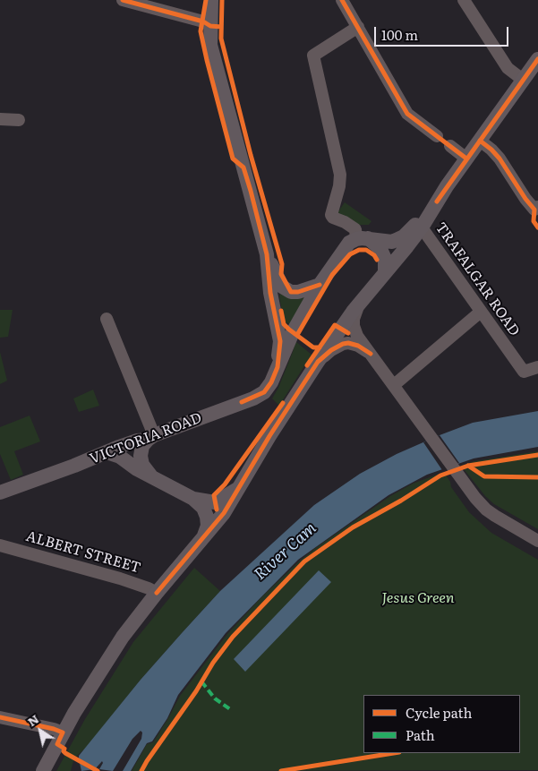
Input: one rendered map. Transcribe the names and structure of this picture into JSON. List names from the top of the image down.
{
  "streets": {
    "main road": ["VICTORIA ROAD"],
    "street": ["TRAFALGAR ROAD", "ALBERT STREET"]
  },
  "water": ["River Cam"],
  "parks": ["Jesus Green"],
  "legend": ["Cycle path", "Path"],
  "scale_bar": "100 m",
  "north": "top left"
}
